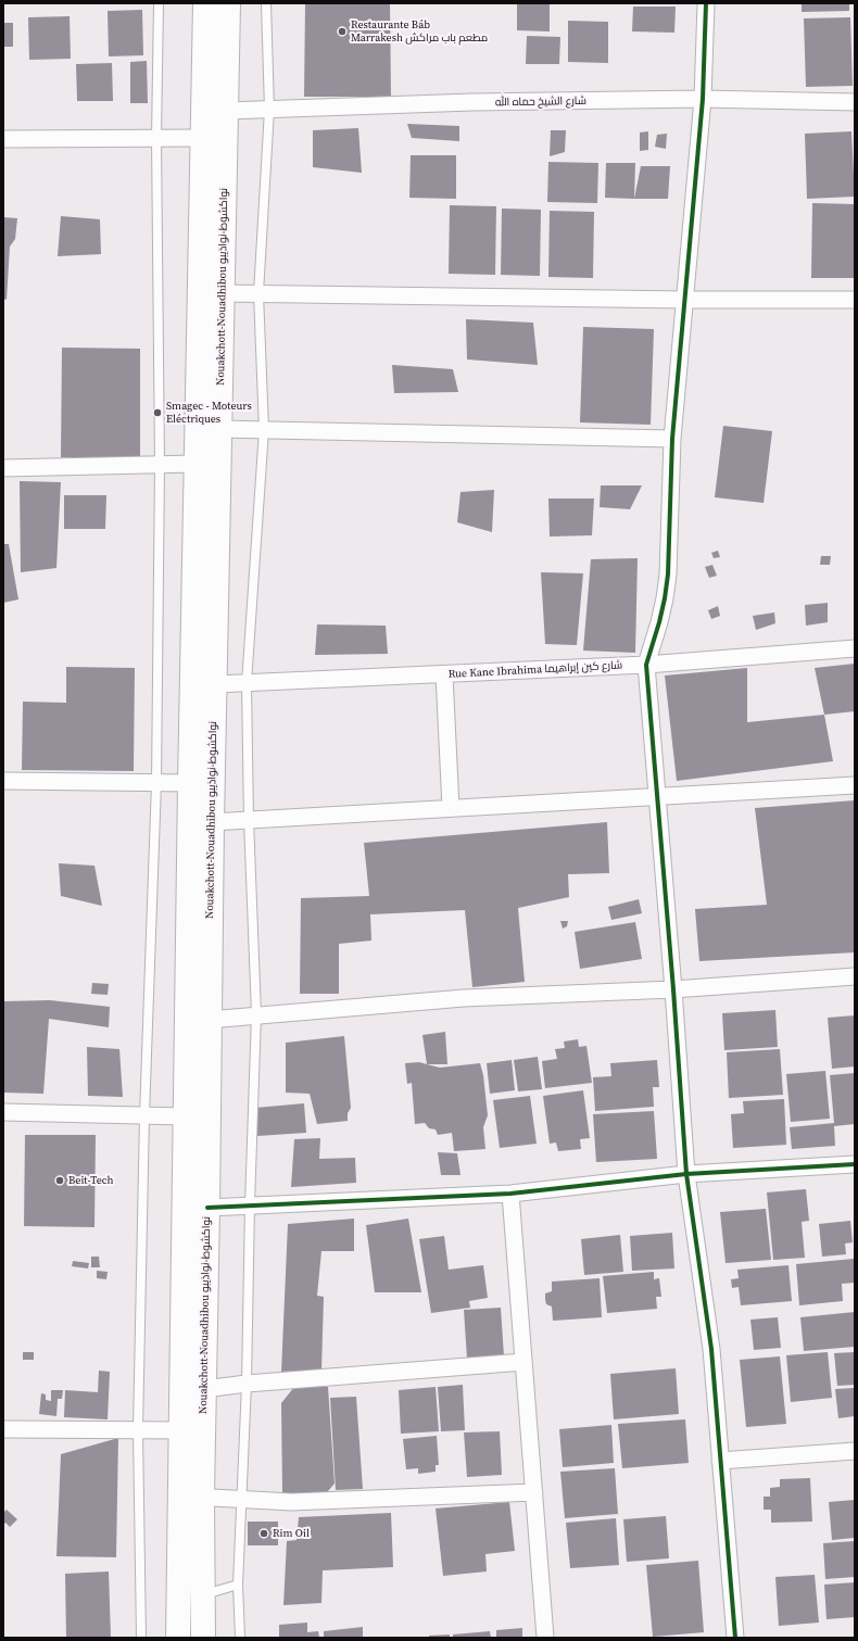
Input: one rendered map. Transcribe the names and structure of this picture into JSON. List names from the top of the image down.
{
  "streets": {
    "highway": ["Nouakchott-Nouadhibou نواكشوط-نواذيبو"],
    "street": ["شارع الشيخ حماه الله", "Rue Kane Ibrahima شارع كين إبراهيما"]
  },
  "crossings": [
    ["شارع الشيخ حماه الله", "Nouakchott-Nouadhibou نواكشوط-نواذيبو"],
    ["Nouakchott-Nouadhibou نواكشوط-نواذيبو", "Rue Kane Ibrahima شارع كين إبراهيما"]
  ],
  "places": [
    "Restaurante Báb Marrakesh مطعم باب مراكش",
    "Smagec - Moteurs Eléctriques",
    "Beit-Tech",
    "Rim Oil"
  ]
}
